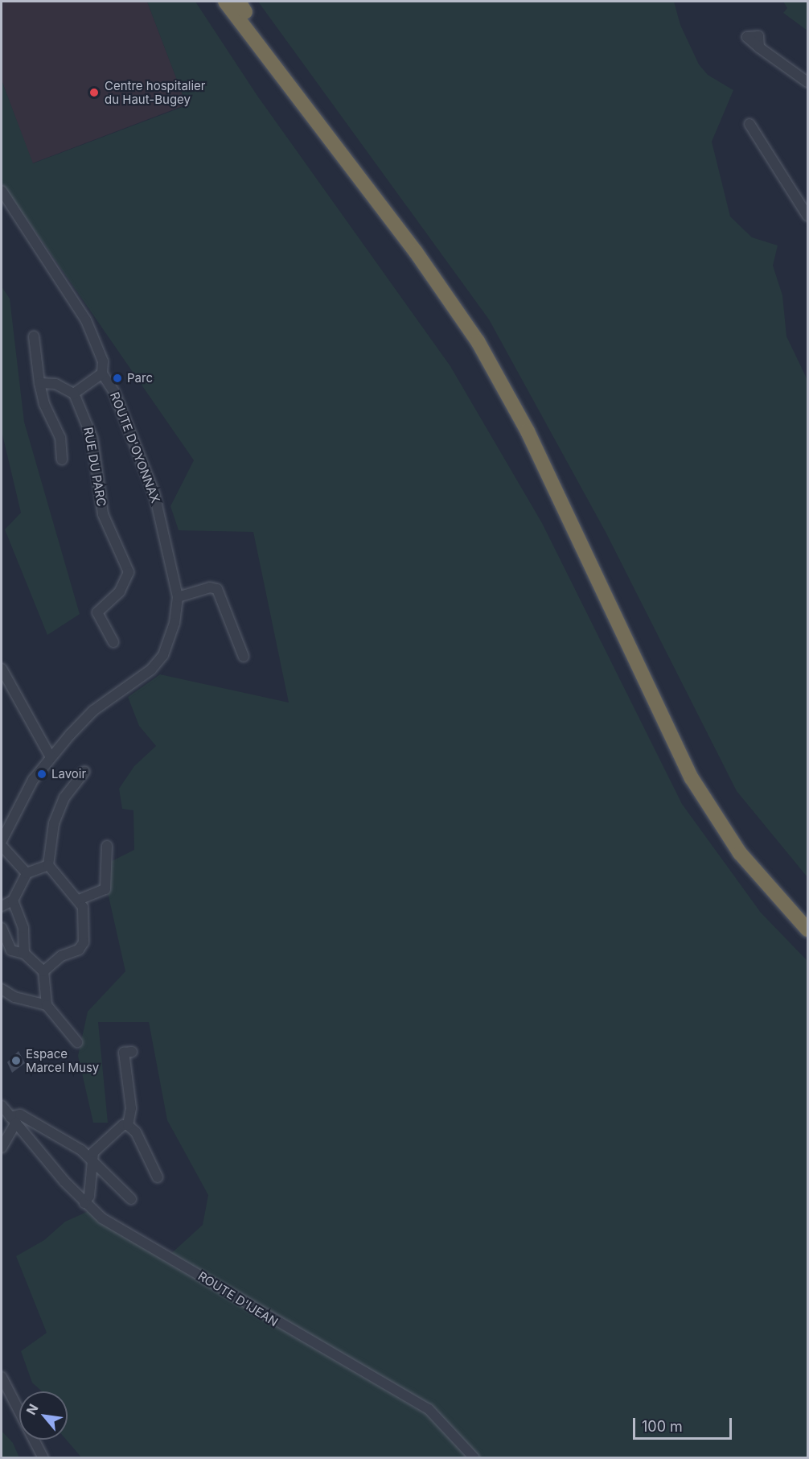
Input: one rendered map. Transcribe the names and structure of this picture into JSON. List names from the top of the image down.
{
  "streets": {
    "street": ["ROUTE D'OYONNAX", "RUE DU PARC", "ROUTE D'IJEAN"]
  },
  "places": [
    "Centre hospitalier du Haut-Bugey",
    "Parc",
    "Lavoir",
    "Espace Marcel Musy"
  ],
  "scale_bar": "100 m",
  "north": "top left"
}
